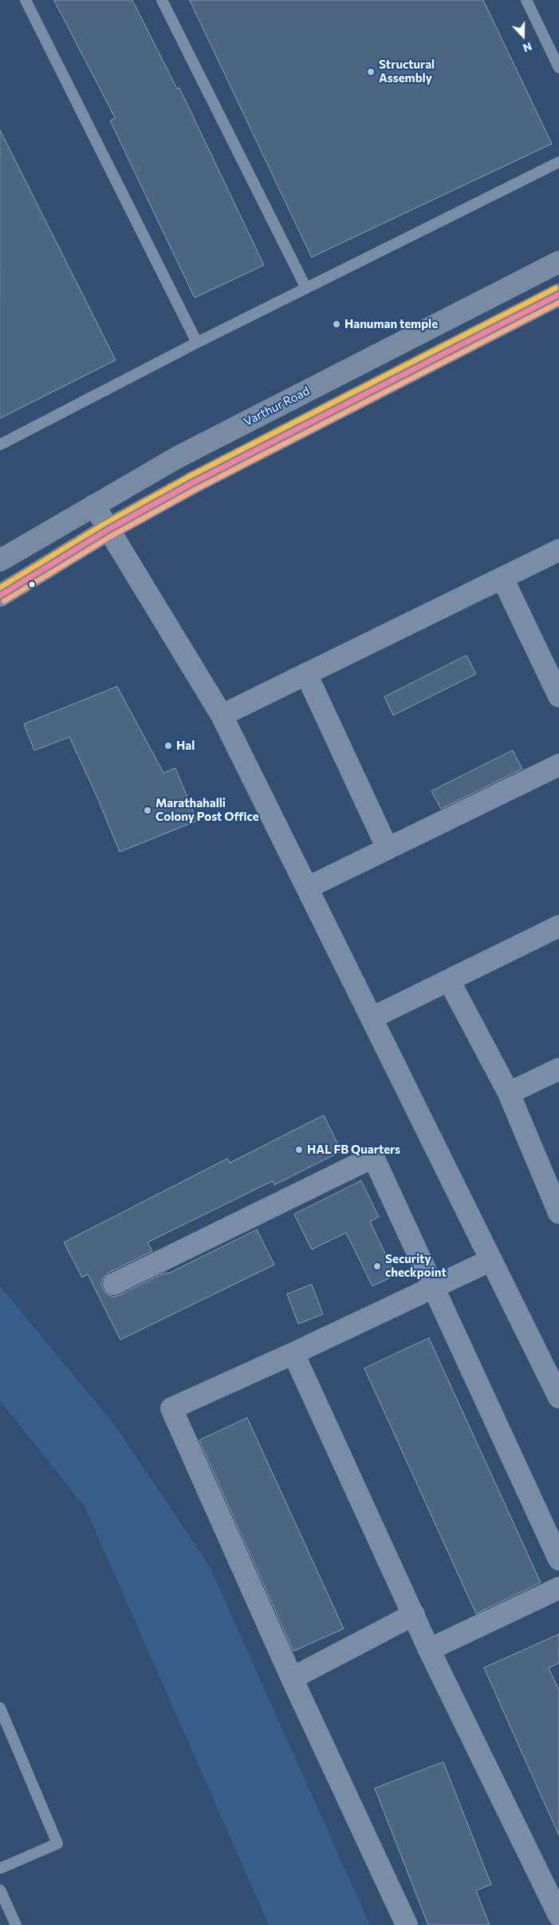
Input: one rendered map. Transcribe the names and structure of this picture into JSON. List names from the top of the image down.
{
  "streets": {
    "main road": ["Varthur Road"]
  },
  "places": [
    "Structural Assembly",
    "Hanuman temple",
    "Hal",
    "Marathahalli Colony Post Office",
    "HAL FB Quarters",
    "Security checkpoint"
  ],
  "north": "bottom"
}
